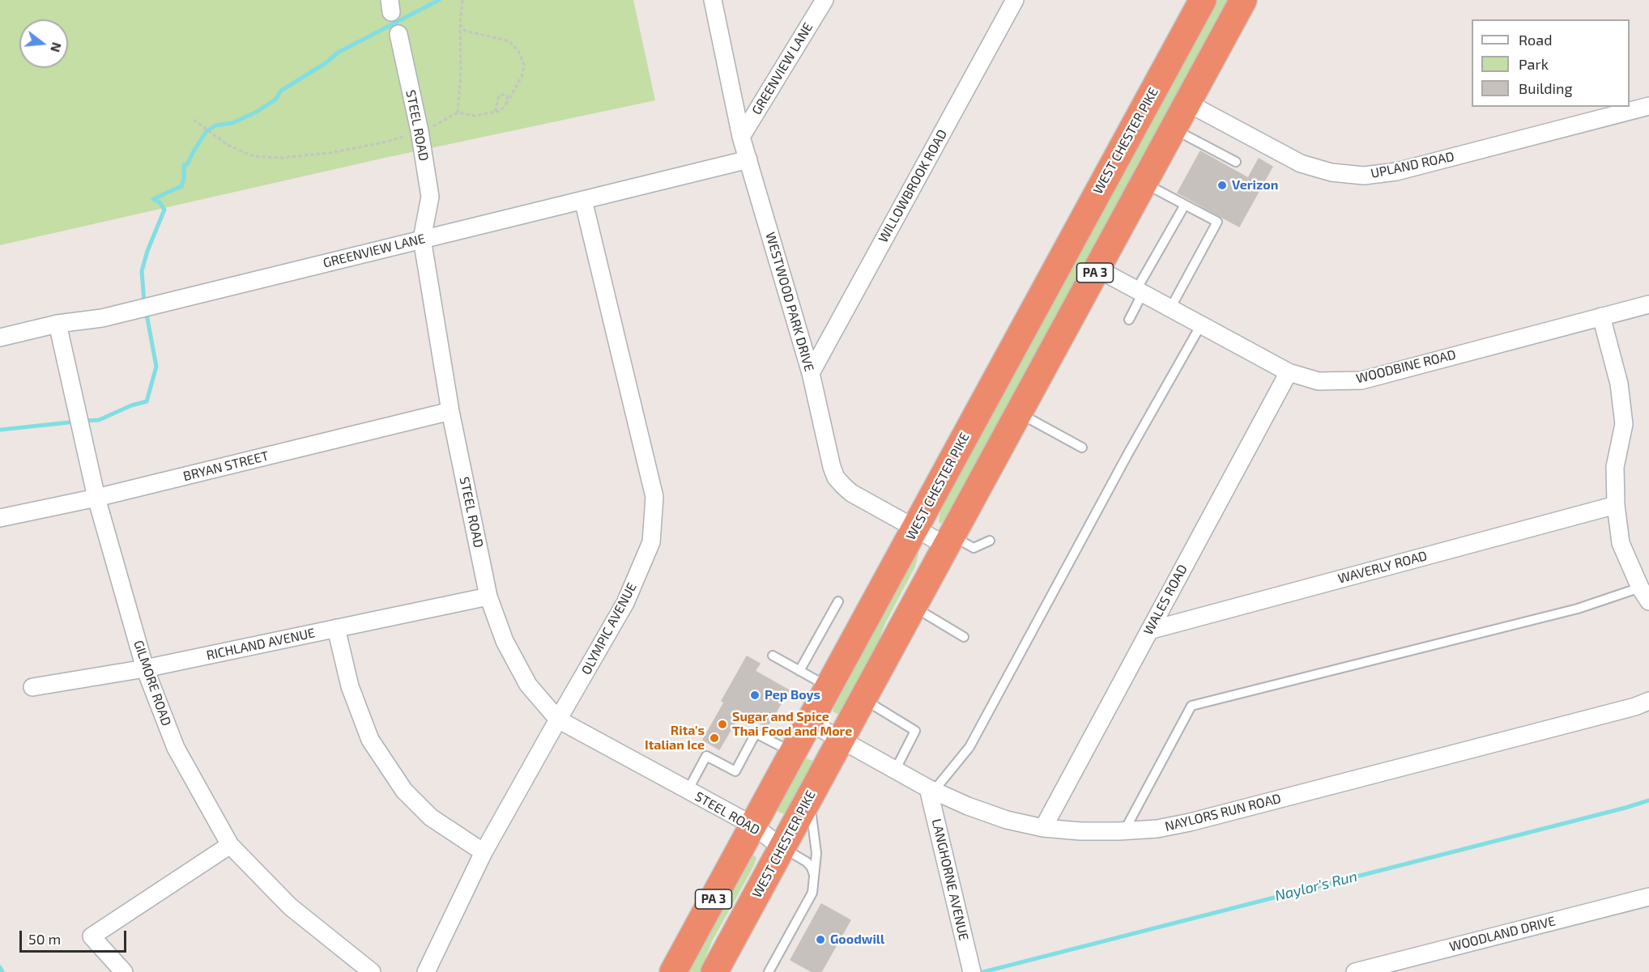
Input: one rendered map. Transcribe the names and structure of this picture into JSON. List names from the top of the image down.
{
  "streets": {
    "highway": ["WEST CHESTER PIKE", "PA 3"],
    "street": [
      "GREENVIEW LANE",
      "STEEL ROAD",
      "UPLAND ROAD",
      "WILLOWBROOK ROAD",
      "WESTWOOD PARK DRIVE",
      "WOODBINE ROAD",
      "BRYAN STREET",
      "WAVERLY ROAD",
      "WALES ROAD",
      "OLYMPIC AVENUE",
      "RICHLAND AVENUE",
      "GILMORE ROAD",
      "NAYLORS RUN ROAD",
      "LANGHORNE AVENUE",
      "WOODLAND DRIVE"
    ]
  },
  "crossings": [
    ["GREENVIEW LANE", "STEEL ROAD"],
    ["GREENVIEW LANE", "WESTWOOD PARK DRIVE"],
    ["GREENVIEW LANE", "OLYMPIC AVENUE"],
    ["GREENVIEW LANE", "GILMORE ROAD"],
    ["STEEL ROAD", "WEST CHESTER PIKE"],
    ["STEEL ROAD", "BRYAN STREET"],
    ["STEEL ROAD", "OLYMPIC AVENUE"],
    ["STEEL ROAD", "RICHLAND AVENUE"],
    ["WEST CHESTER PIKE", "UPLAND ROAD"],
    ["WEST CHESTER PIKE", "WESTWOOD PARK DRIVE"],
    ["WEST CHESTER PIKE", "WOODBINE ROAD"],
    ["WEST CHESTER PIKE", "NAYLORS RUN ROAD"],
    ["WILLOWBROOK ROAD", "WESTWOOD PARK DRIVE"],
    ["WOODBINE ROAD", "WALES ROAD"],
    ["BRYAN STREET", "GILMORE ROAD"],
    ["WAVERLY ROAD", "WALES ROAD"],
    ["WALES ROAD", "NAYLORS RUN ROAD"],
    ["RICHLAND AVENUE", "GILMORE ROAD"],
    ["NAYLORS RUN ROAD", "LANGHORNE AVENUE"]
  ],
  "water": ["Naylor's Run"],
  "places": [
    "Verizon",
    "Pep Boys",
    "Sugar and Spice Thai Food and More",
    "Rita's Italian Ice",
    "Goodwill"
  ],
  "legend": ["Road", "Park", "Building"],
  "scale_bar": "50 m",
  "north": "right"
}
